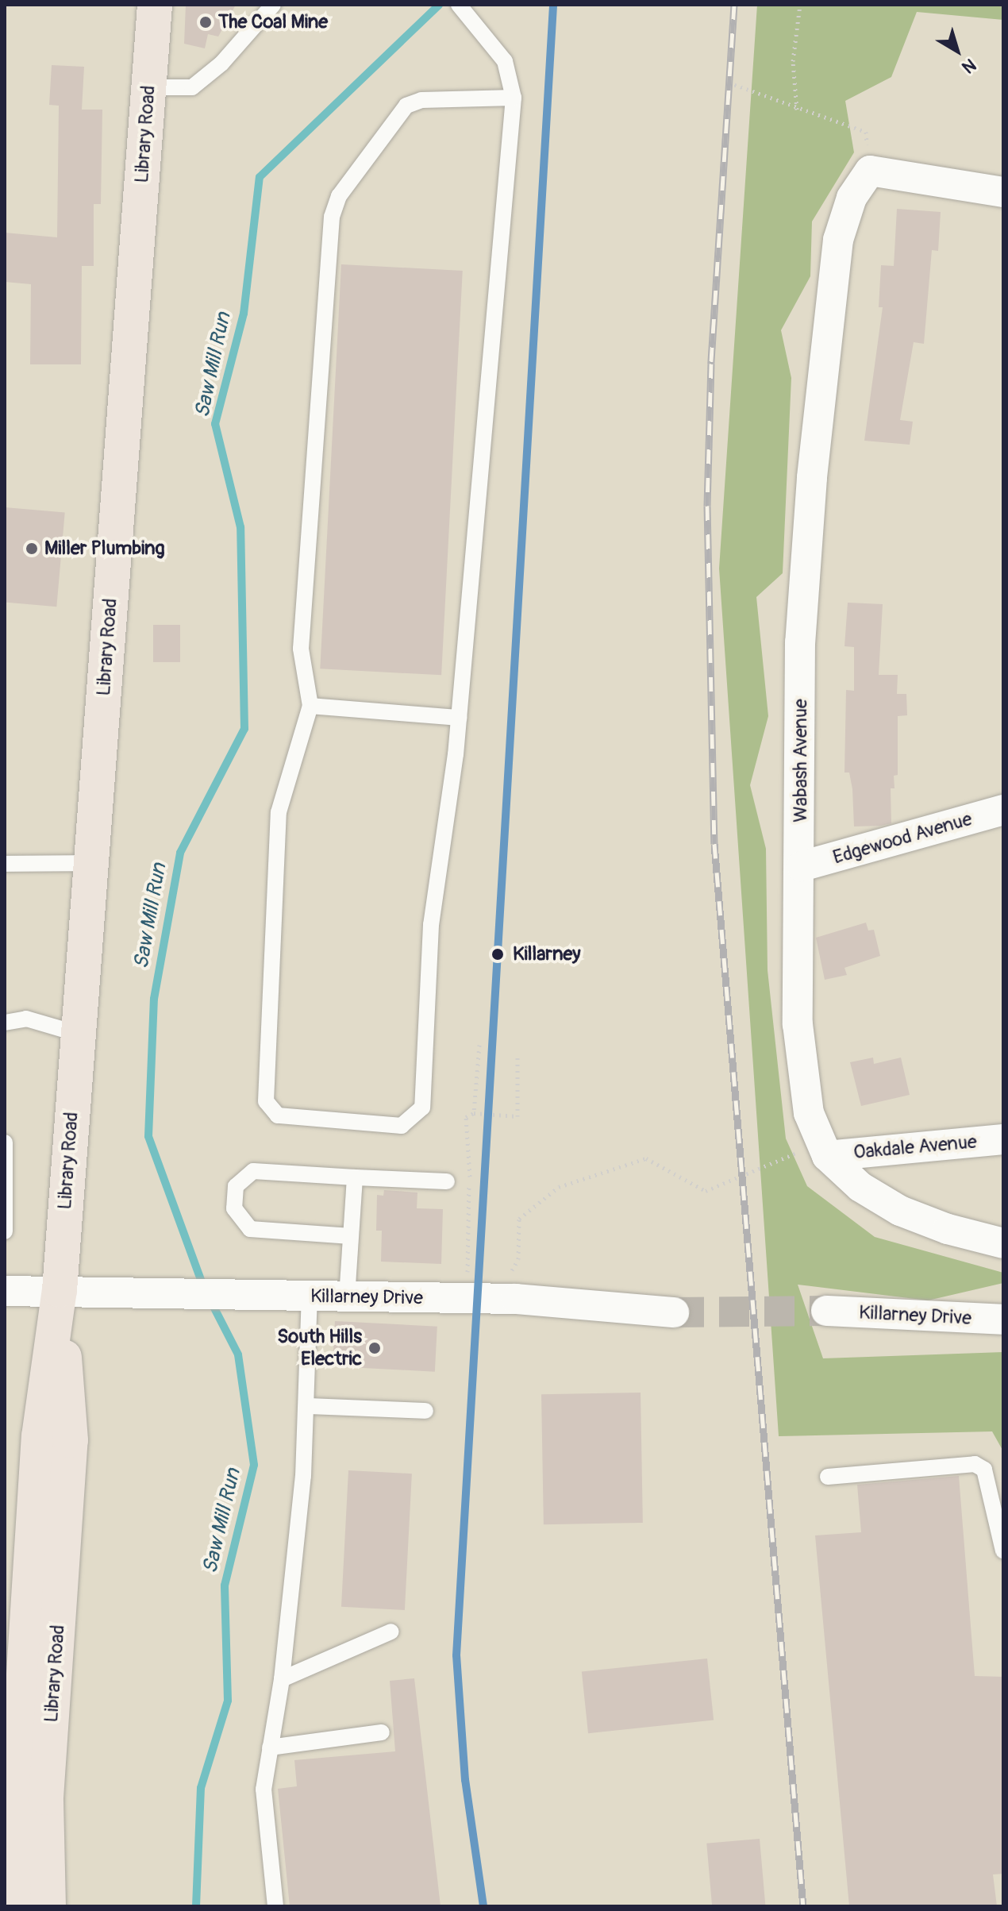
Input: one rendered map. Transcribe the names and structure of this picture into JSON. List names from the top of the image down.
{
  "streets": {
    "main road": ["Library Road"],
    "street": [
      "Wabash Avenue",
      "Edgewood Avenue",
      "Oakdale Avenue",
      "Killarney Drive"
    ]
  },
  "crossings": [
    ["Library Road", "Killarney Drive"],
    ["Wabash Avenue", "Edgewood Avenue"],
    ["Wabash Avenue", "Oakdale Avenue"]
  ],
  "water": ["Saw Mill Run"],
  "places": [
    "The Coal Mine",
    "Miller Plumbing",
    "Killarney",
    "South Hills Electric"
  ],
  "north": "bottom right"
}
